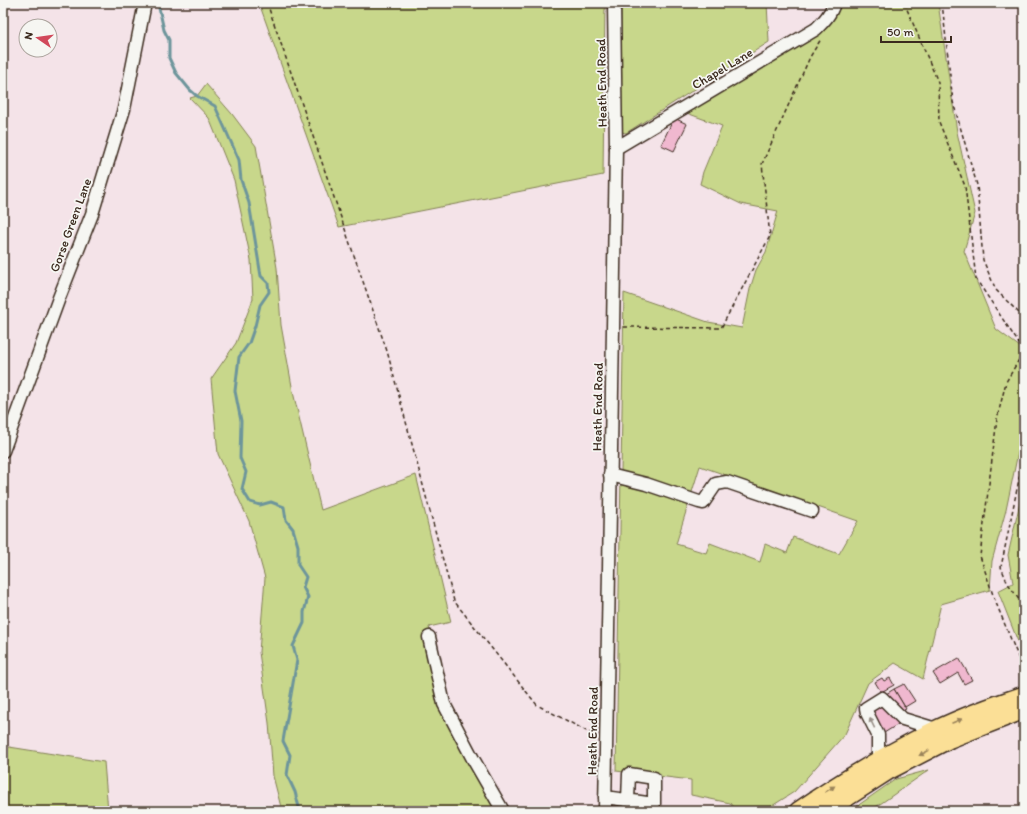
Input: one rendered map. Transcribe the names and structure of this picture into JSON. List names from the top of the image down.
{
  "streets": {
    "street": ["Chapel Lane", "Heath End Road", "Gorse Green Lane"]
  },
  "crossings": [
    ["Chapel Lane", "Heath End Road"]
  ],
  "scale_bar": "50 m",
  "north": "left"
}
